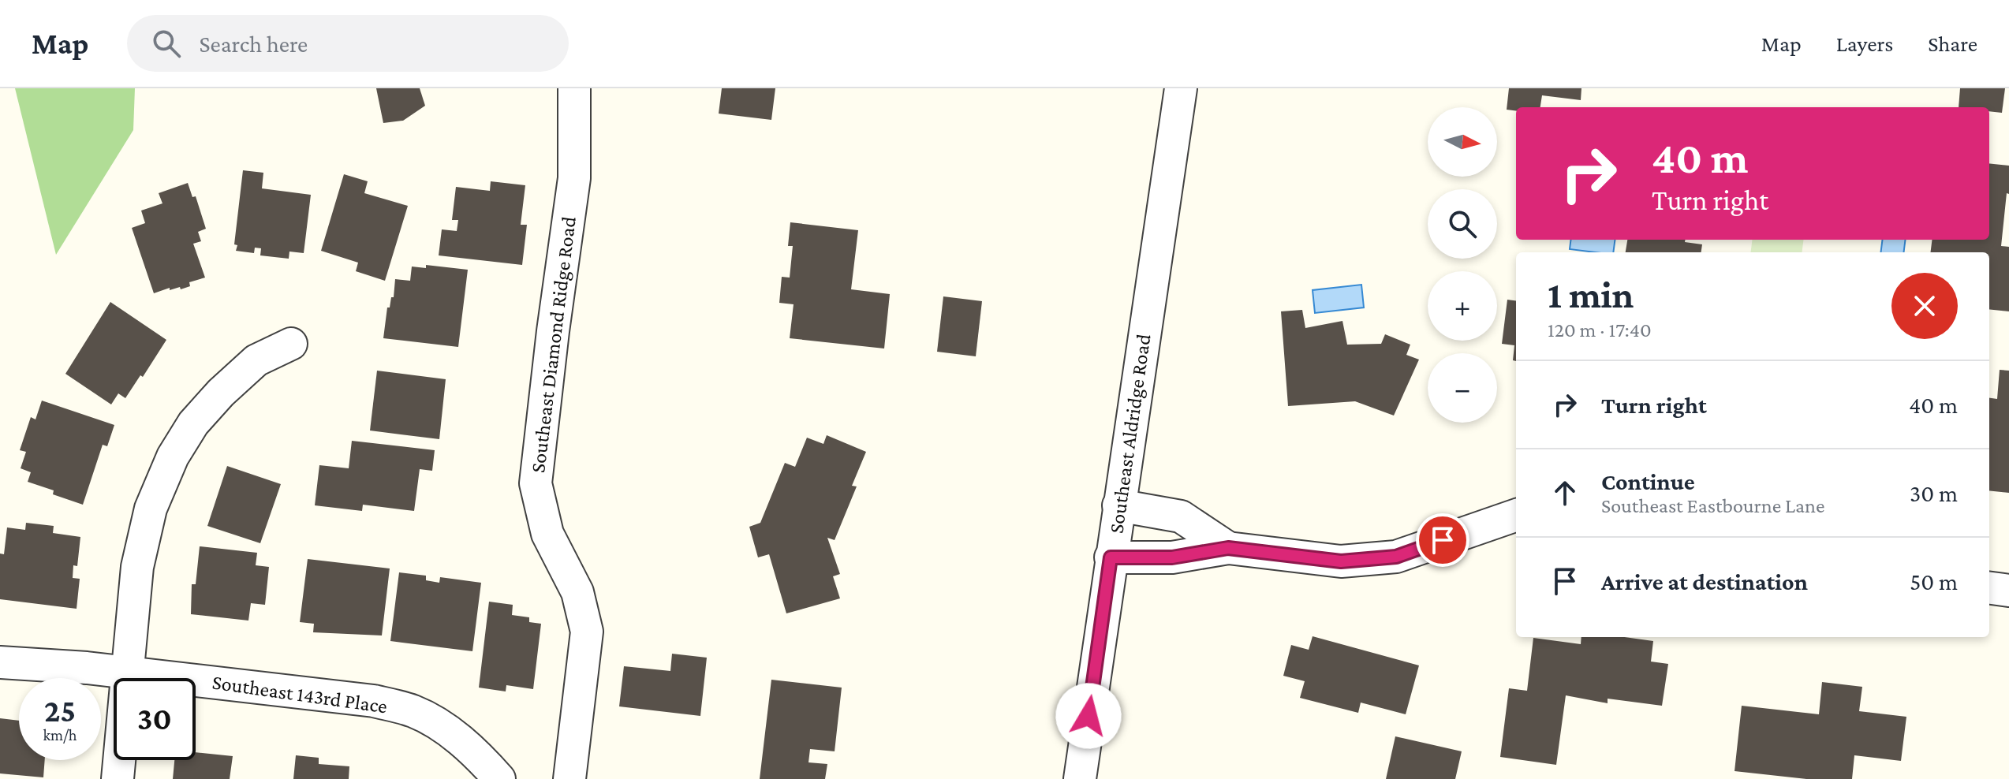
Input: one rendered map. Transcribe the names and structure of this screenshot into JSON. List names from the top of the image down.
{
  "streets": {
    "street": ["Southeast Diamond Ridge Road", "Southeast Aldridge Road", "Southeast 143rd Place"]
  },
  "north": "right",
  "page": {
    "header": "Map",
    "search": "Search here",
    "nav": ["Map", "Layers", "Share"],
    "map_buttons": ["+", "−"],
    "turn": ["40 m", "Turn right"],
    "heading": ["1 min", "120 m · 17:40"],
    "list": [
      {
        "name": "Turn right",
        "value": "40 m"
      },
      {
        "name": "Continue",
        "note": "Southeast Eastbourne Lane",
        "value": "30 m"
      },
      {
        "name": "Arrive at destination",
        "value": "50 m"
      }
    ],
    "speed": "25 km/h",
    "limit": "30"
  }
}
